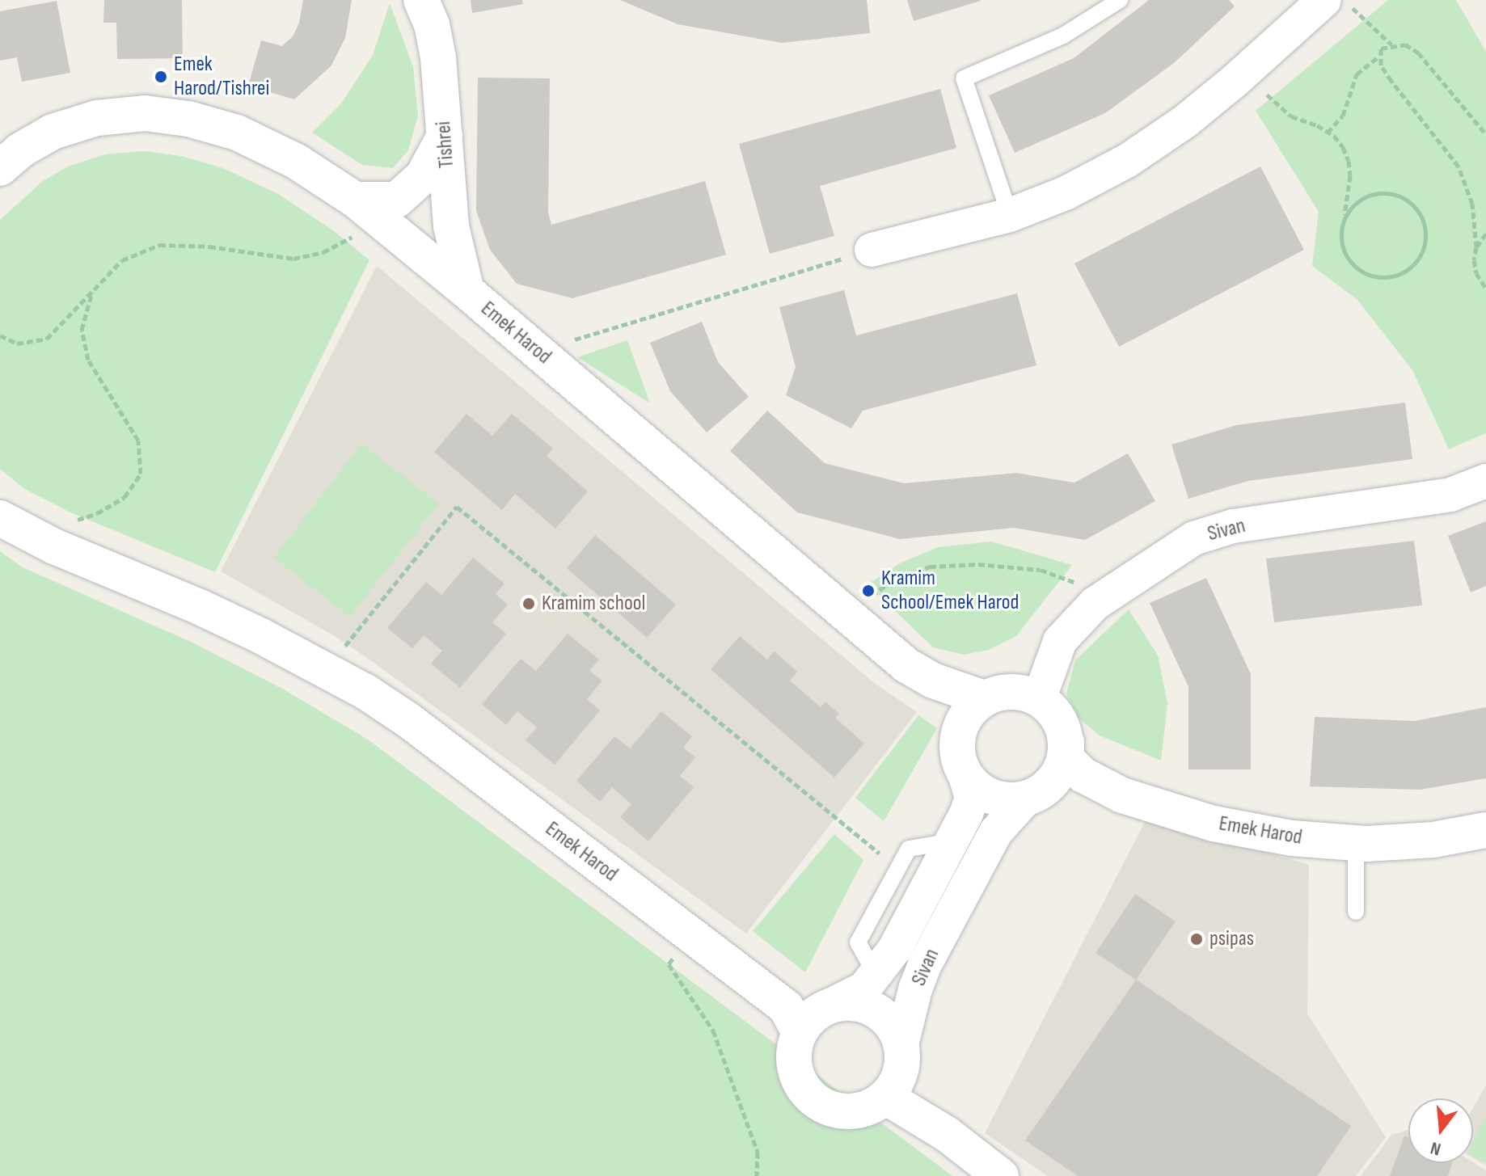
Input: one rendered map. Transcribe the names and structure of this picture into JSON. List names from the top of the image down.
{
  "streets": {
    "street": ["Tishrei", "Emek Harod", "Sivan"]
  },
  "crossings": [
    ["Tishrei", "Emek Harod"],
    ["Emek Harod", "Sivan"]
  ],
  "places": [
    "Emek Harod/Tishrei",
    "Kramim School/Emek Harod",
    "Kramim school",
    "psipas"
  ],
  "north": "bottom"
}
